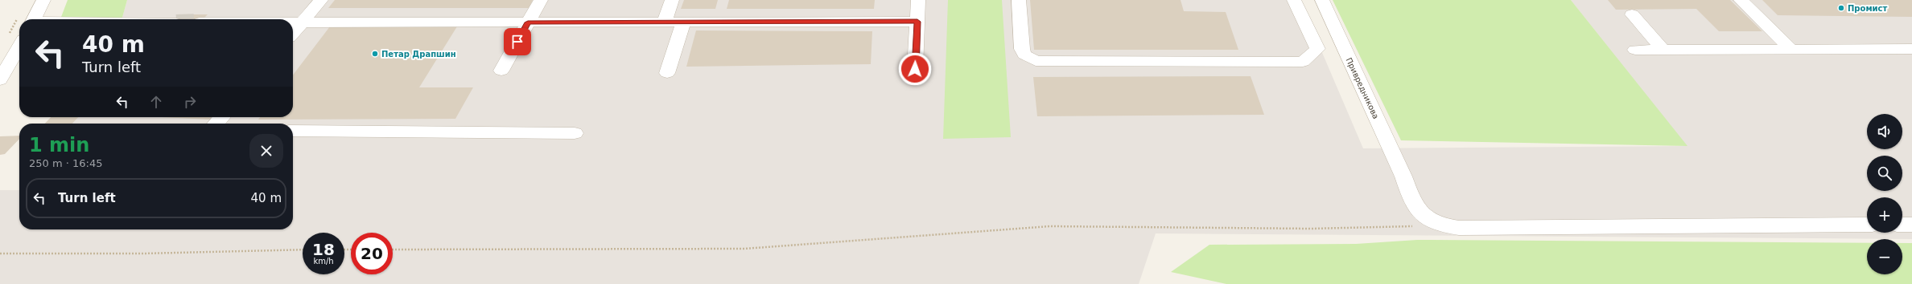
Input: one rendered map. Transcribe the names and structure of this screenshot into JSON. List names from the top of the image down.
{
  "streets": {
    "street": ["Привредникова"]
  },
  "places": ["Промист", "Петар Драпшин"],
  "page": {
    "turn": ["40 m", "Turn left"],
    "map_buttons": ["+", "−"],
    "heading": ["1 min", "250 m · 16:45"],
    "list": [
      {
        "name": "Turn left",
        "value": "40 m"
      }
    ],
    "speed": "18 km/h",
    "limit": "20"
  }
}
